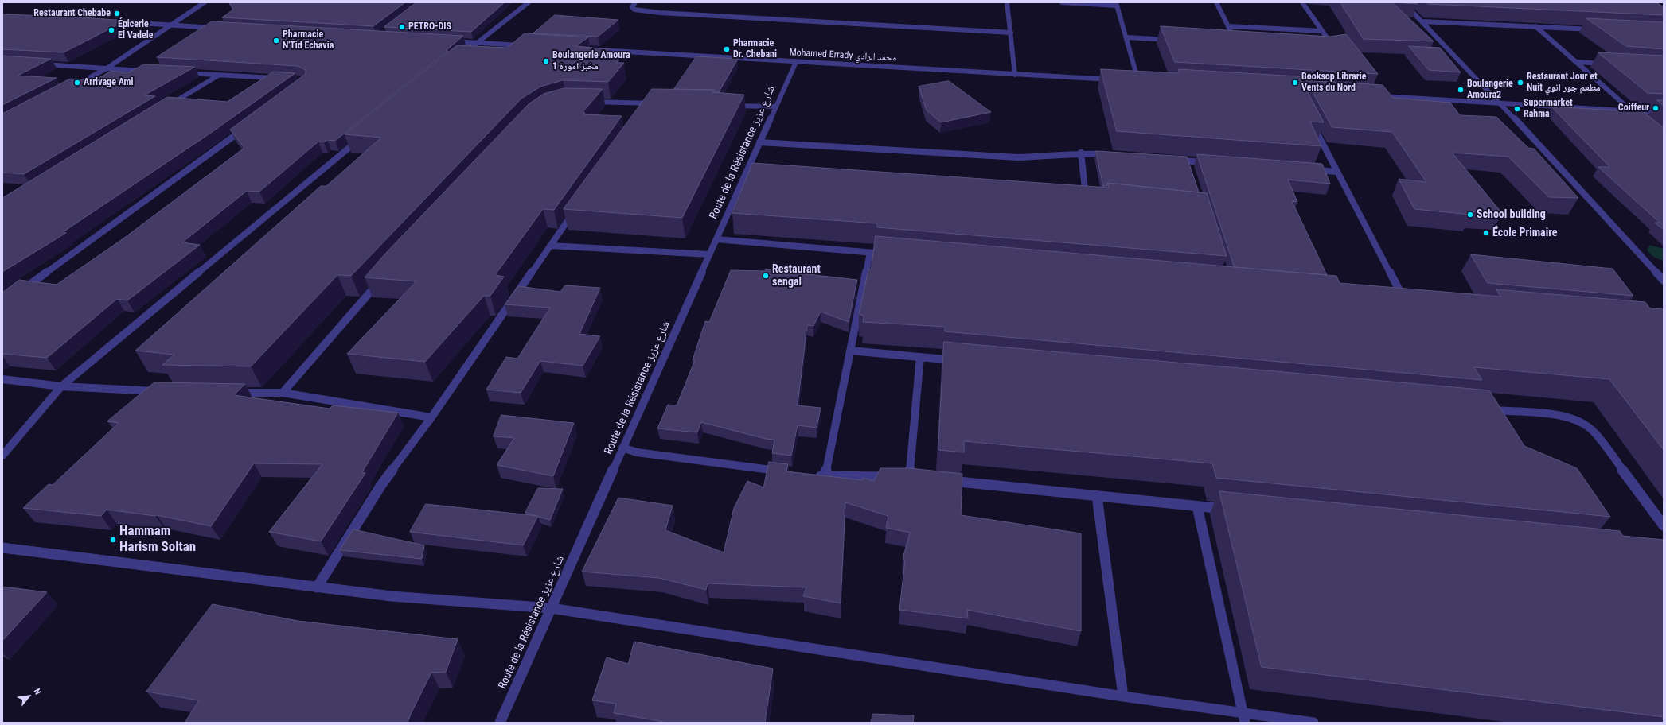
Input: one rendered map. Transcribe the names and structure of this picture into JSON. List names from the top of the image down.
{
  "streets": {
    "street": ["Mohamed Errady محمد الرادي", "Route de la Résistance شارع عزيز"]
  },
  "crossings": [
    ["Mohamed Errady محمد الرادي", "Route de la Résistance شارع عزيز"]
  ],
  "places": [
    "Restaurant Chebabe",
    "PETRO-DIS",
    "Épicerie El Vadele",
    "Pharmacie N'Tid Echavia",
    "Pharmacie Dr. Chebani",
    "Boulangerie Amoura 1 مخبز امورة",
    "Arrivage Ami",
    "Booksop Librarie Vents du Nord",
    "Restaurant Jour et Nuit مطعم جور انوي",
    "Boulangerie Amoura2",
    "Coiffeur",
    "Supermarket Rahma",
    "School building",
    "École Primaire",
    "Restaurant sengal",
    "Hammam Harism Soltan"
  ],
  "north": "top right"
}
